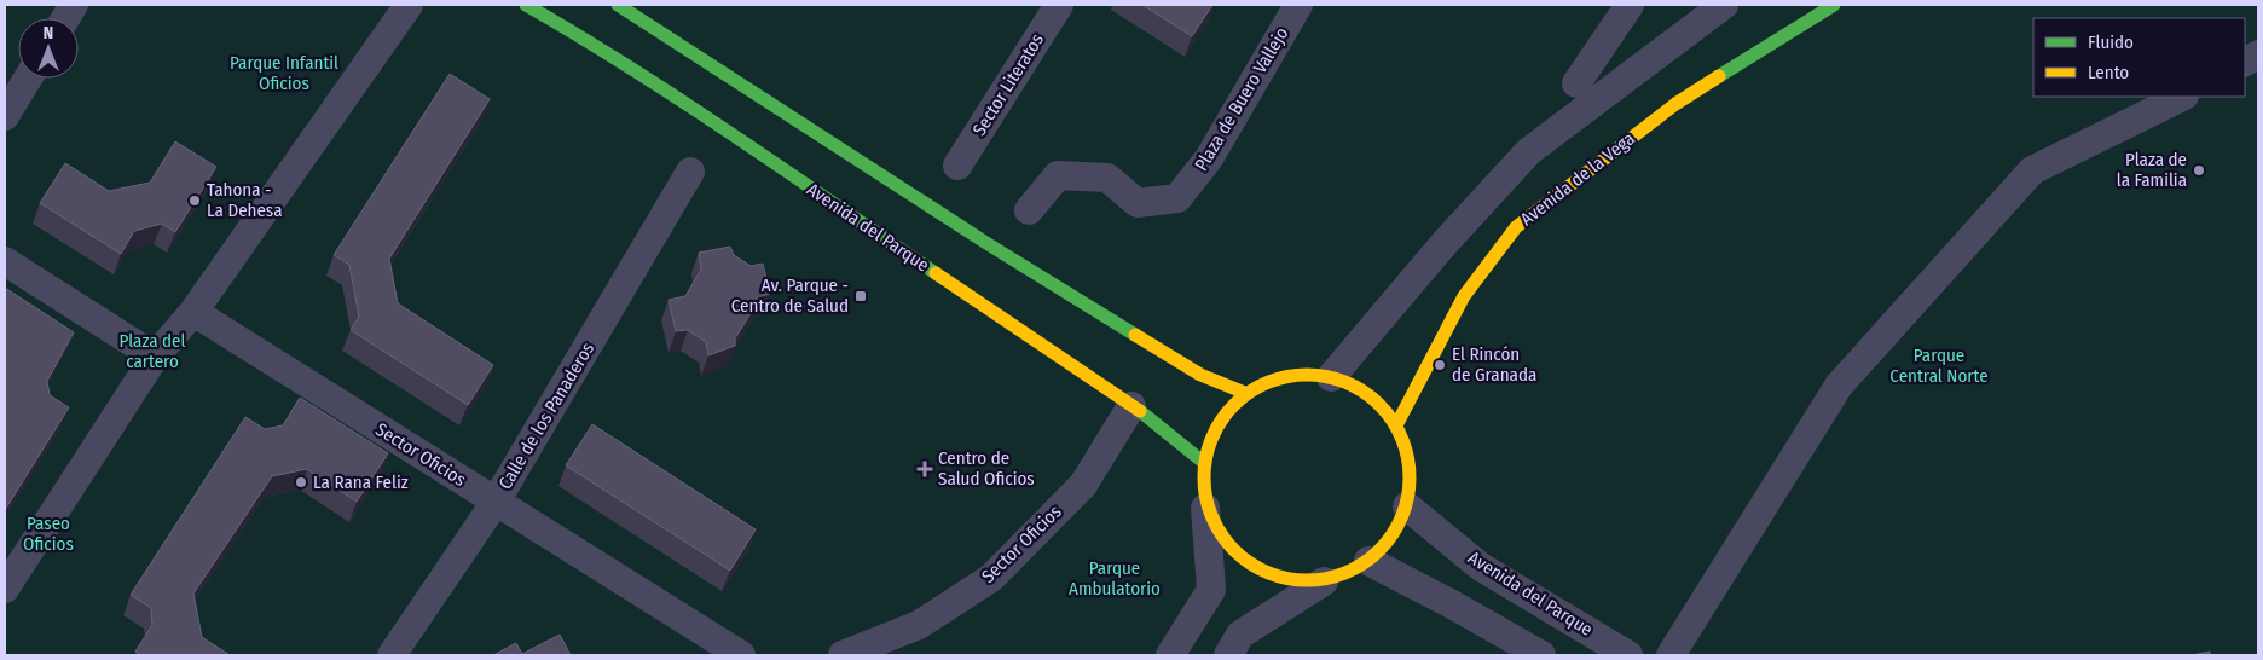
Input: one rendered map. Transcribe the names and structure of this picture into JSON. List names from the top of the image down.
{
  "streets": {
    "street": [
      "Sector Literatos",
      "Plaza de Buero Vallejo",
      "Avenida de la Vega",
      "Avenida del Parque",
      "Calle de los Panaderos",
      "Sector Oficios"
    ]
  },
  "crossings": [
    ["Avenida de la Vega", "Avenida del Parque"],
    ["Avenida del Parque", "Sector Oficios"],
    ["Calle de los Panaderos", "Sector Oficios"]
  ],
  "parks": [
    "Parque Infantil Oficios",
    "Plaza del cartero",
    "Parque Central Norte",
    "Paseo Oficios",
    "Parque Ambulatorio"
  ],
  "places": {
    "other": [
      "Plaza de la Familia",
      "Tahona - La Dehesa",
      "El Rincón de Granada",
      "La Rana Feliz"
    ],
    "transit": ["Av. Parque - Centro de Salud"],
    "health": ["Centro de Salud Oficios"]
  },
  "legend": ["Fluido", "Lento"],
  "north": "top"
}
